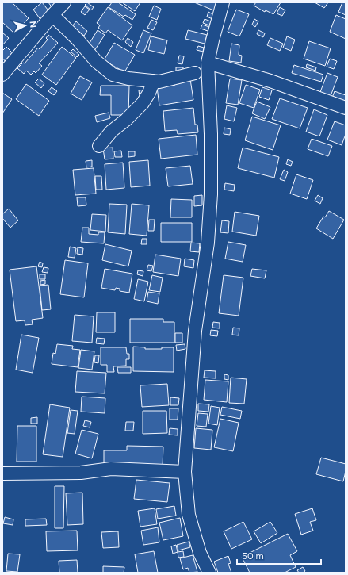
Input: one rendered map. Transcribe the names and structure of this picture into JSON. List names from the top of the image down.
{
  "scale_bar": "50 m",
  "north": "right"
}
